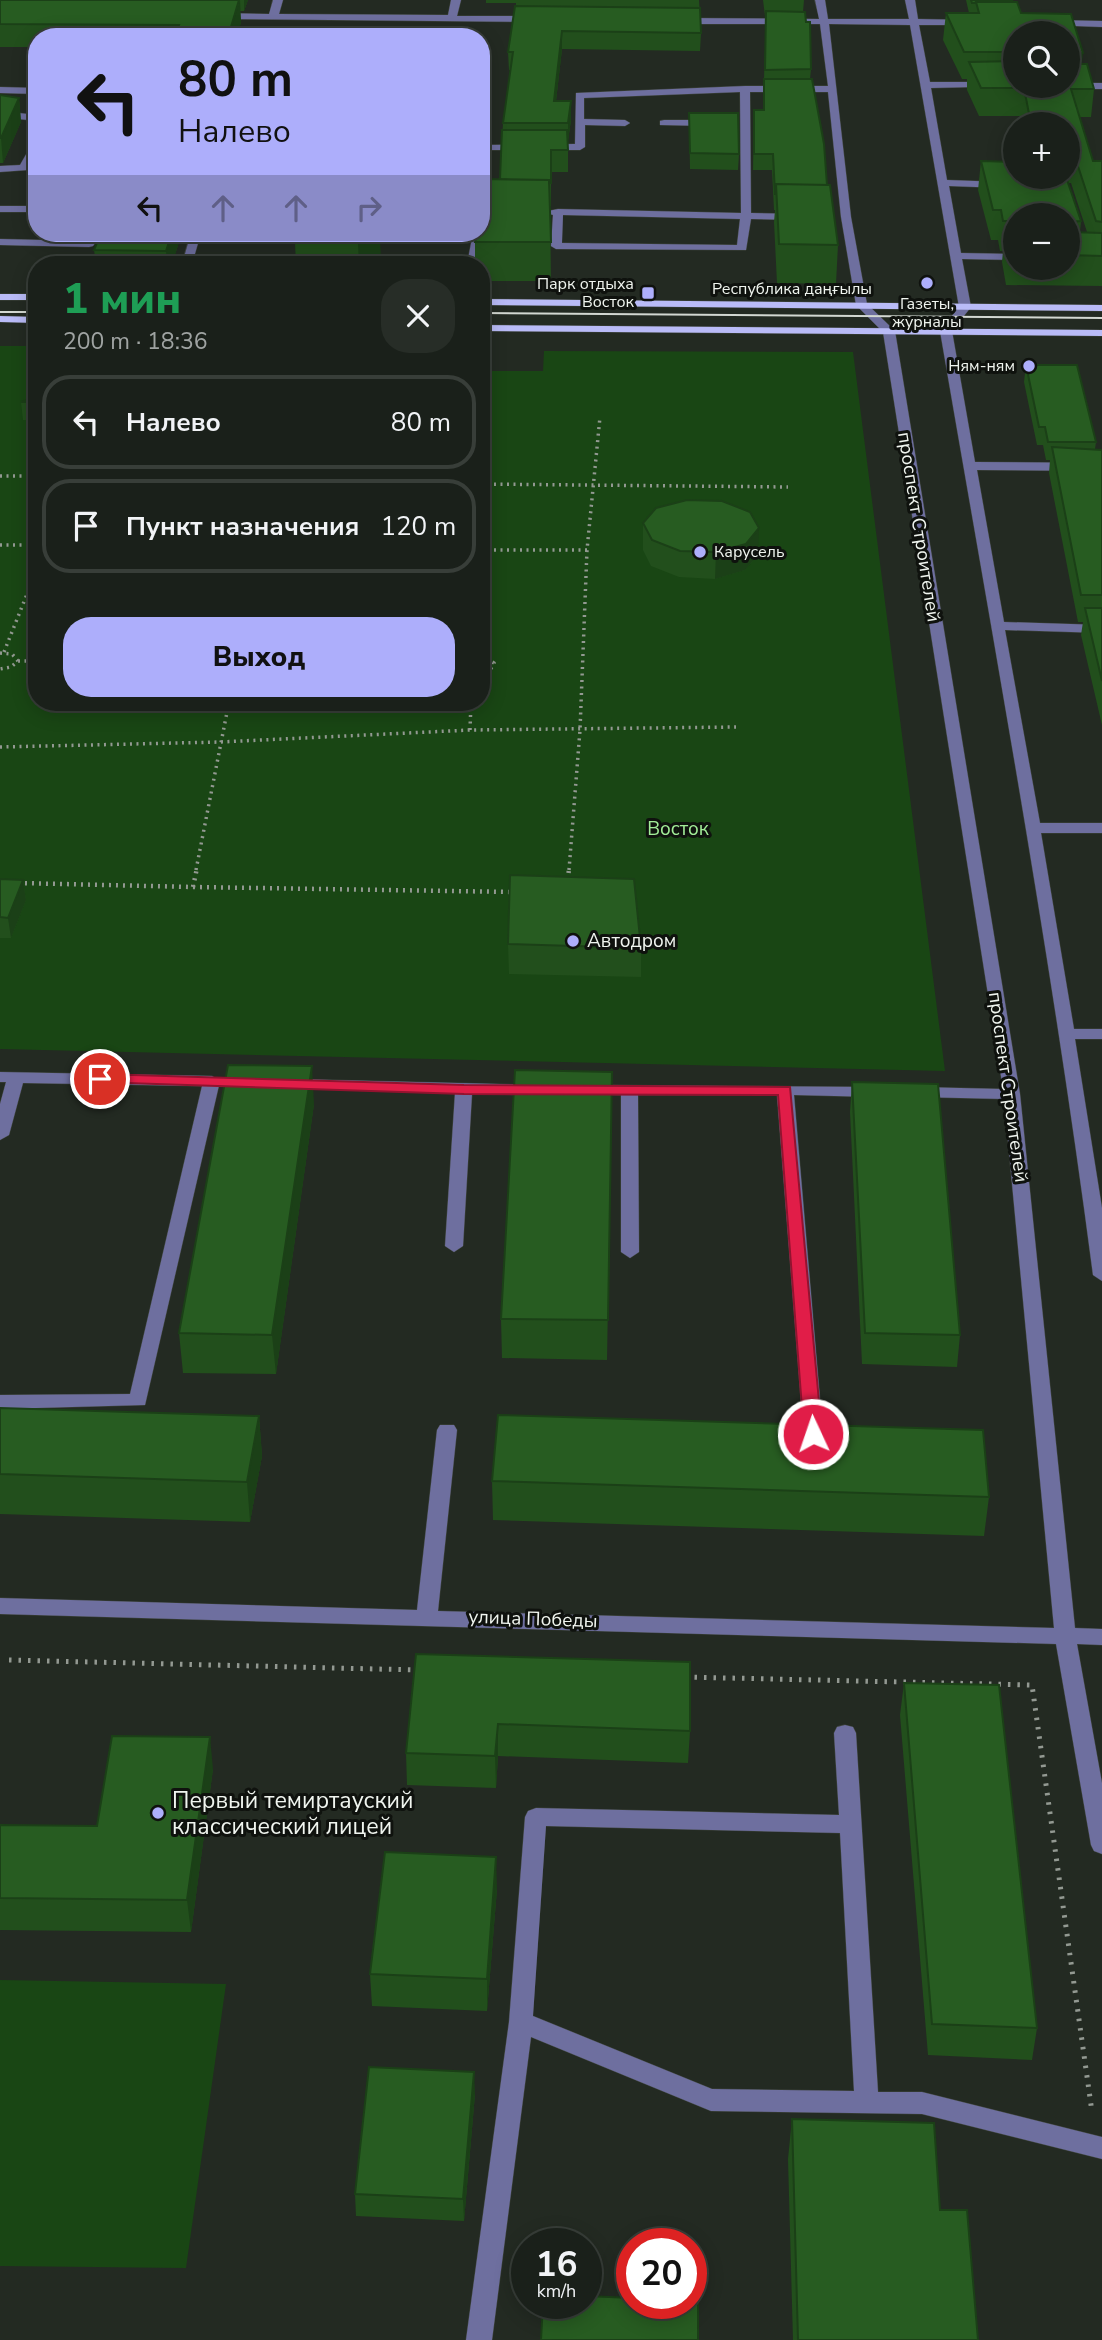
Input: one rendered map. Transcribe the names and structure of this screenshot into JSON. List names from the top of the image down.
{
  "streets": {
    "main road": ["Республика даңғылы"],
    "street": ["проспект Строителей", "улица Победы"]
  },
  "crossings": [
    ["проспект Строителей", "улица Победы"]
  ],
  "parks": ["Восток"],
  "places": {
    "other": [
      "Газеты, журналы",
      "Ням-ням",
      "Карусель",
      "Автодром",
      "Первый темиртауский классический лицей"
    ],
    "transit": ["Парк отдыха Восток"]
  },
  "page": {
    "map_buttons": ["+", "−"],
    "turn": ["80 m", "Налево"],
    "heading": ["1 мин", "200 m · 18:36"],
    "list": [
      {
        "name": "Налево",
        "value": "80 m"
      },
      {
        "name": "Пункт назначения",
        "value": "120 m"
      }
    ],
    "buttons": "Выход",
    "speed": "16 km/h",
    "limit": "20"
  }
}
